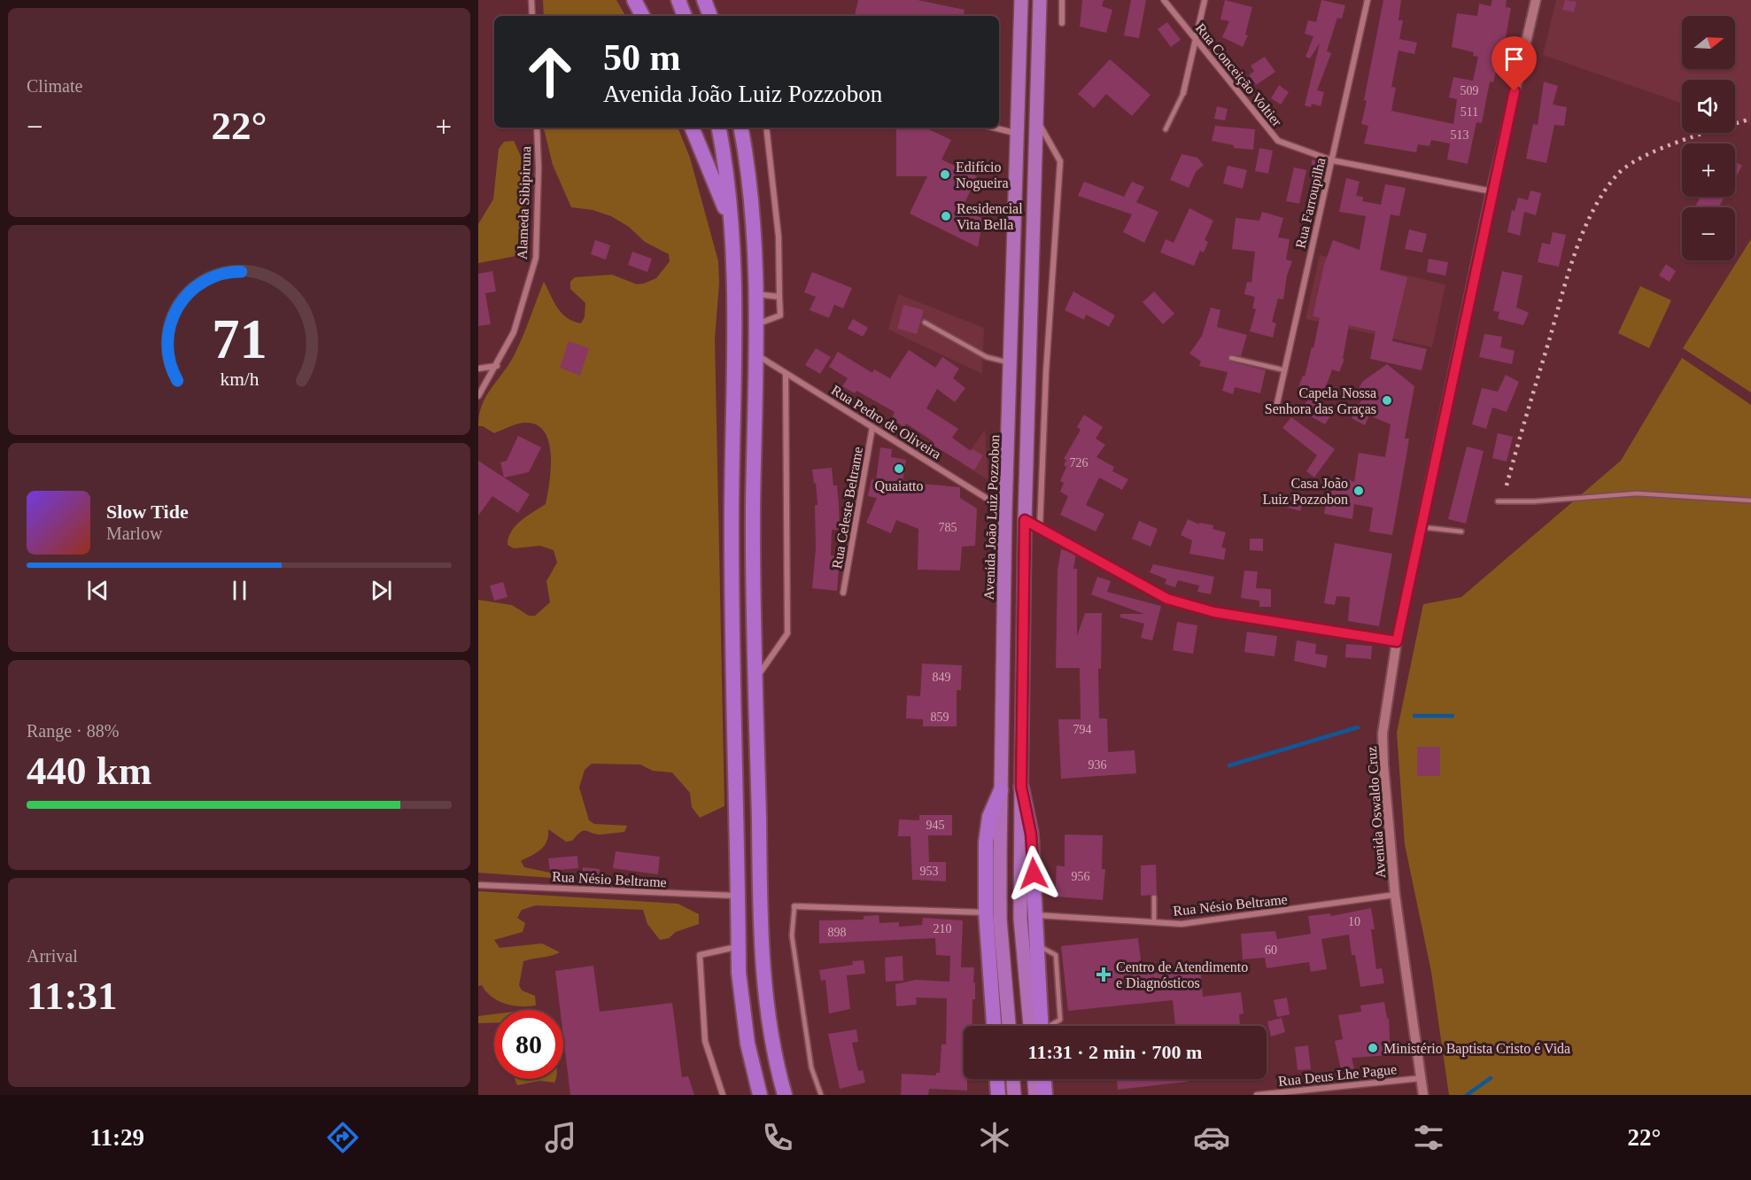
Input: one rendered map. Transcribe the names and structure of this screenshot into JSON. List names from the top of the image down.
{
  "streets": {
    "main road": ["Avenida João Luiz Pozzobon"],
    "street": [
      "Rua Conceição Voltier",
      "Alameda Sibipiruna",
      "Rua Farroupilha",
      "Rua Pedro de Oliveira",
      "Rua Celeste Beltrame",
      "Avenida Oswaldo Cruz",
      "Rua Nésio Beltrame",
      "Rua Deus Lhe Pague"
    ]
  },
  "crossings": [
    ["Rua Conceição Voltier", "Rua Farroupilha"],
    ["Rua Conceição Voltier", "Avenida Oswaldo Cruz"],
    ["Rua Pedro de Oliveira", "Rua Celeste Beltrame"],
    ["Rua Pedro de Oliveira", "Avenida João Luiz Pozzobon"],
    ["Avenida Oswaldo Cruz", "Rua Nésio Beltrame"],
    ["Avenida Oswaldo Cruz", "Rua Deus Lhe Pague"]
  ],
  "places": {
    "other": [
      "Edifício Nogueira",
      "Residencial Vita Bella",
      "Capela Nossa Senhora das Graças",
      "Quaiatto",
      "Casa João Luiz Pozzobon",
      "Ministério Baptista Cristo é Vida"
    ],
    "health": ["Centro de Atendimento e Diagnósticos"]
  },
  "house_numbers": [
    "509",
    "511",
    "513",
    "726",
    "785",
    "849",
    "859",
    "794",
    "936",
    "945",
    "953",
    "956",
    "10",
    "210",
    "898",
    "60"
  ],
  "north": "right",
  "page": {
    "tile": [
      "Climate",
      ["Range · 88%", "440 km"],
      ["Arrival", "11:31"]
    ],
    "map_buttons": ["+", "−"],
    "turn": ["50 m", "Avenida João Luiz Pozzobon"],
    "heat": ["−", "22°", "+"],
    "song": ["Slow Tide", "Marlow"],
    "limit": "80",
    "trip": "11:31 · 2 min · 700 m",
    "tabs": ["11:29", "22°"],
    "gauge": ["71", "km/h"]
  }
}
